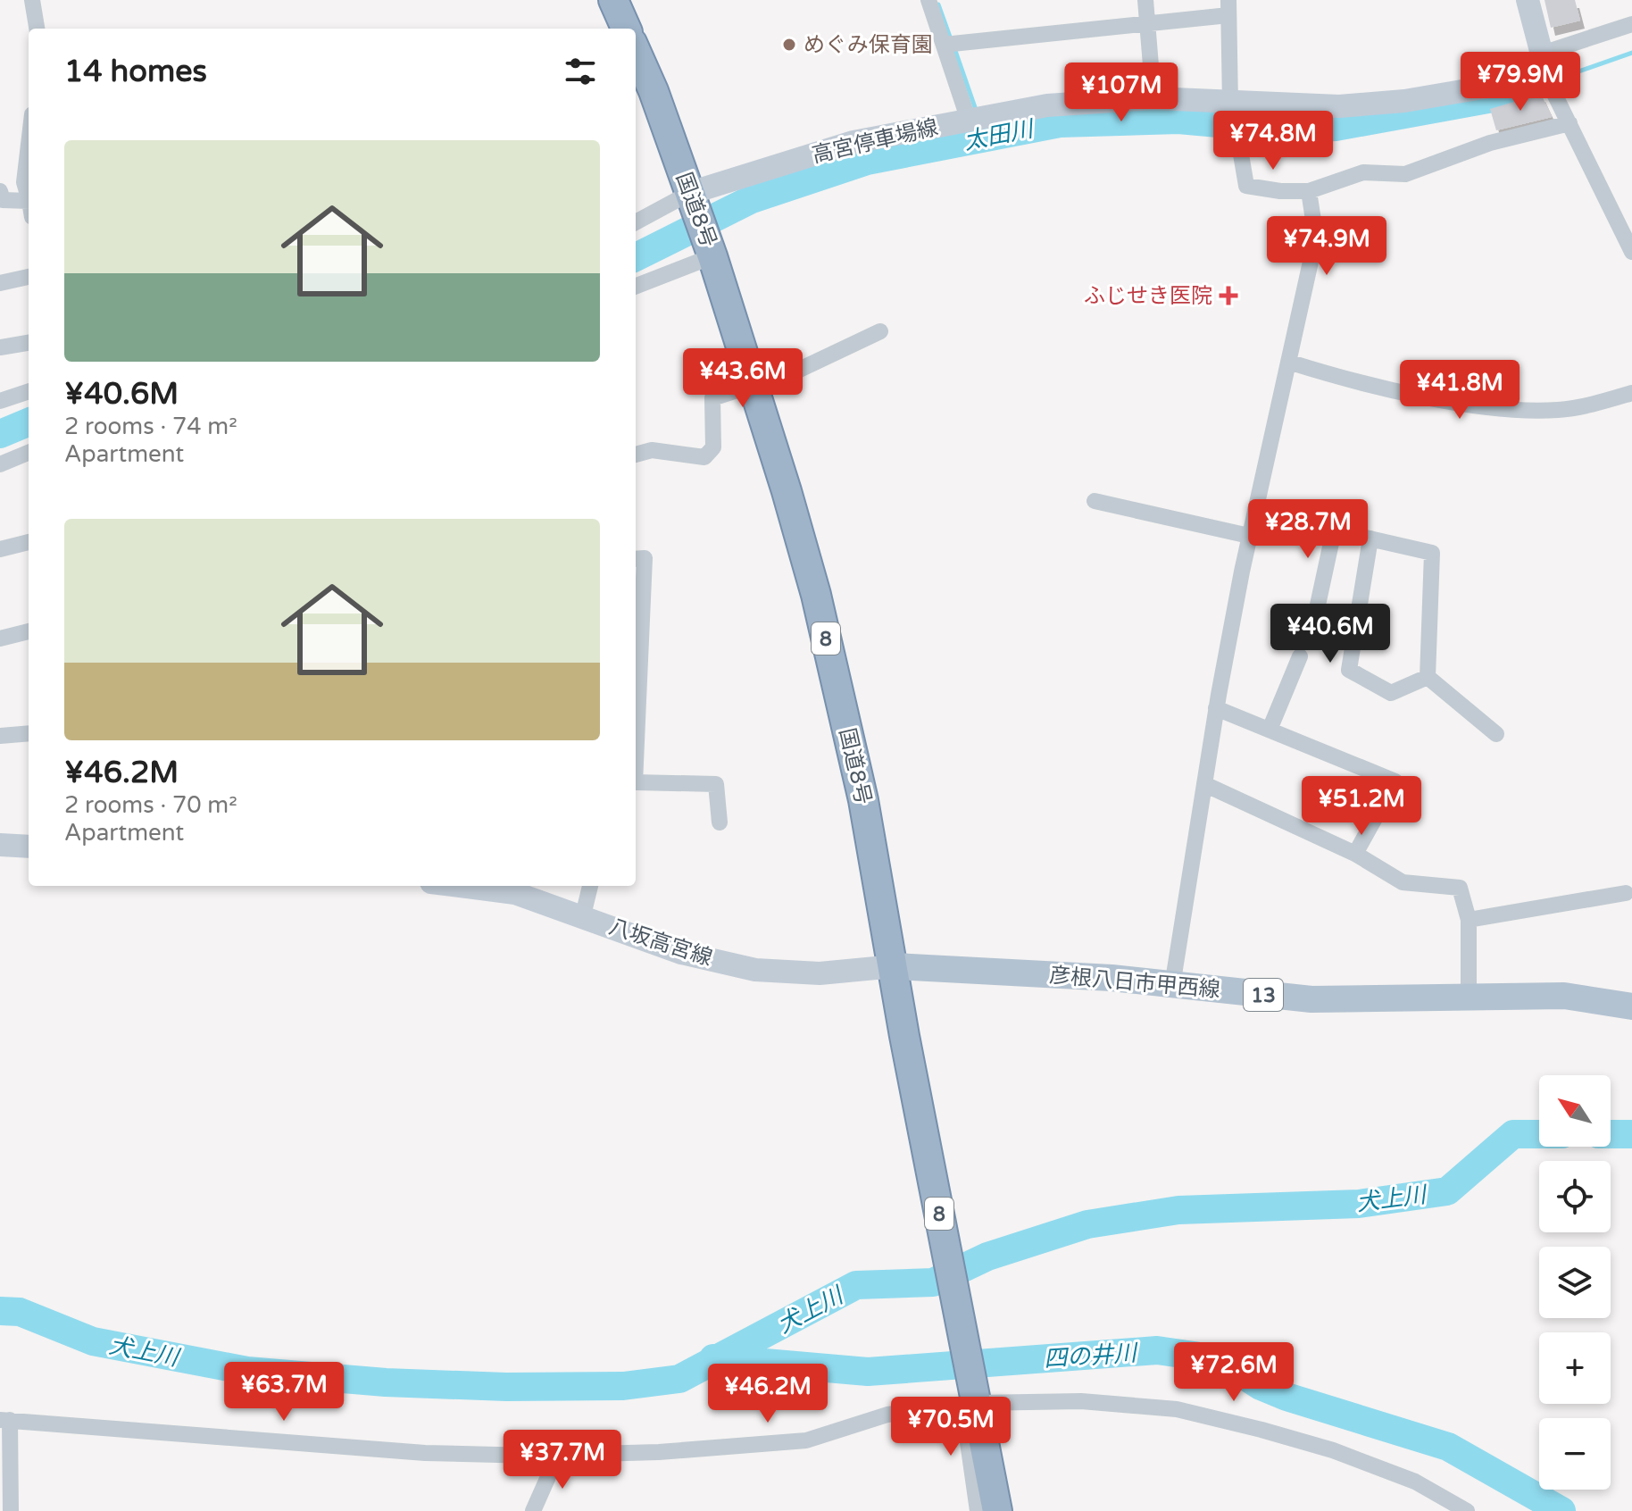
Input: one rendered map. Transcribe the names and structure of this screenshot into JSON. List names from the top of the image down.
{
  "streets": {
    "highway": ["国道8号", "8"],
    "main road": [
      "高宮停車場線",
      "八坂高宮線",
      "彦根八日市甲西線",
      "13"
    ]
  },
  "crossings": [
    ["高宮停車場線", "国道8号"],
    ["国道8号", "八坂高宮線"],
    ["国道8号", "彦根八日市甲西線"],
    ["八坂高宮線", "彦根八日市甲西線"]
  ],
  "water": ["太田川", "犬上川", "四の井川"],
  "places": {
    "other": ["めぐみ保育園"],
    "health": ["ふじせき医院"]
  },
  "north": "top left",
  "page": {
    "heading": "14 homes",
    "price": [
      "¥79.9M",
      "¥107M",
      "¥74.8M",
      "¥74.9M",
      "¥43.6M",
      "¥41.8M",
      "¥28.7M",
      "¥40.6M",
      "¥51.2M",
      "¥72.6M",
      "¥63.7M",
      "¥46.2M",
      "¥70.5M",
      "¥37.7M"
    ],
    "list": [
      {
        "name": "¥40.6M",
        "note": "2 rooms · 74 m² · Apartment"
      },
      {
        "name": "¥46.2M",
        "note": "2 rooms · 70 m² · Apartment"
      }
    ],
    "map_buttons": ["+", "−"]
  }
}
